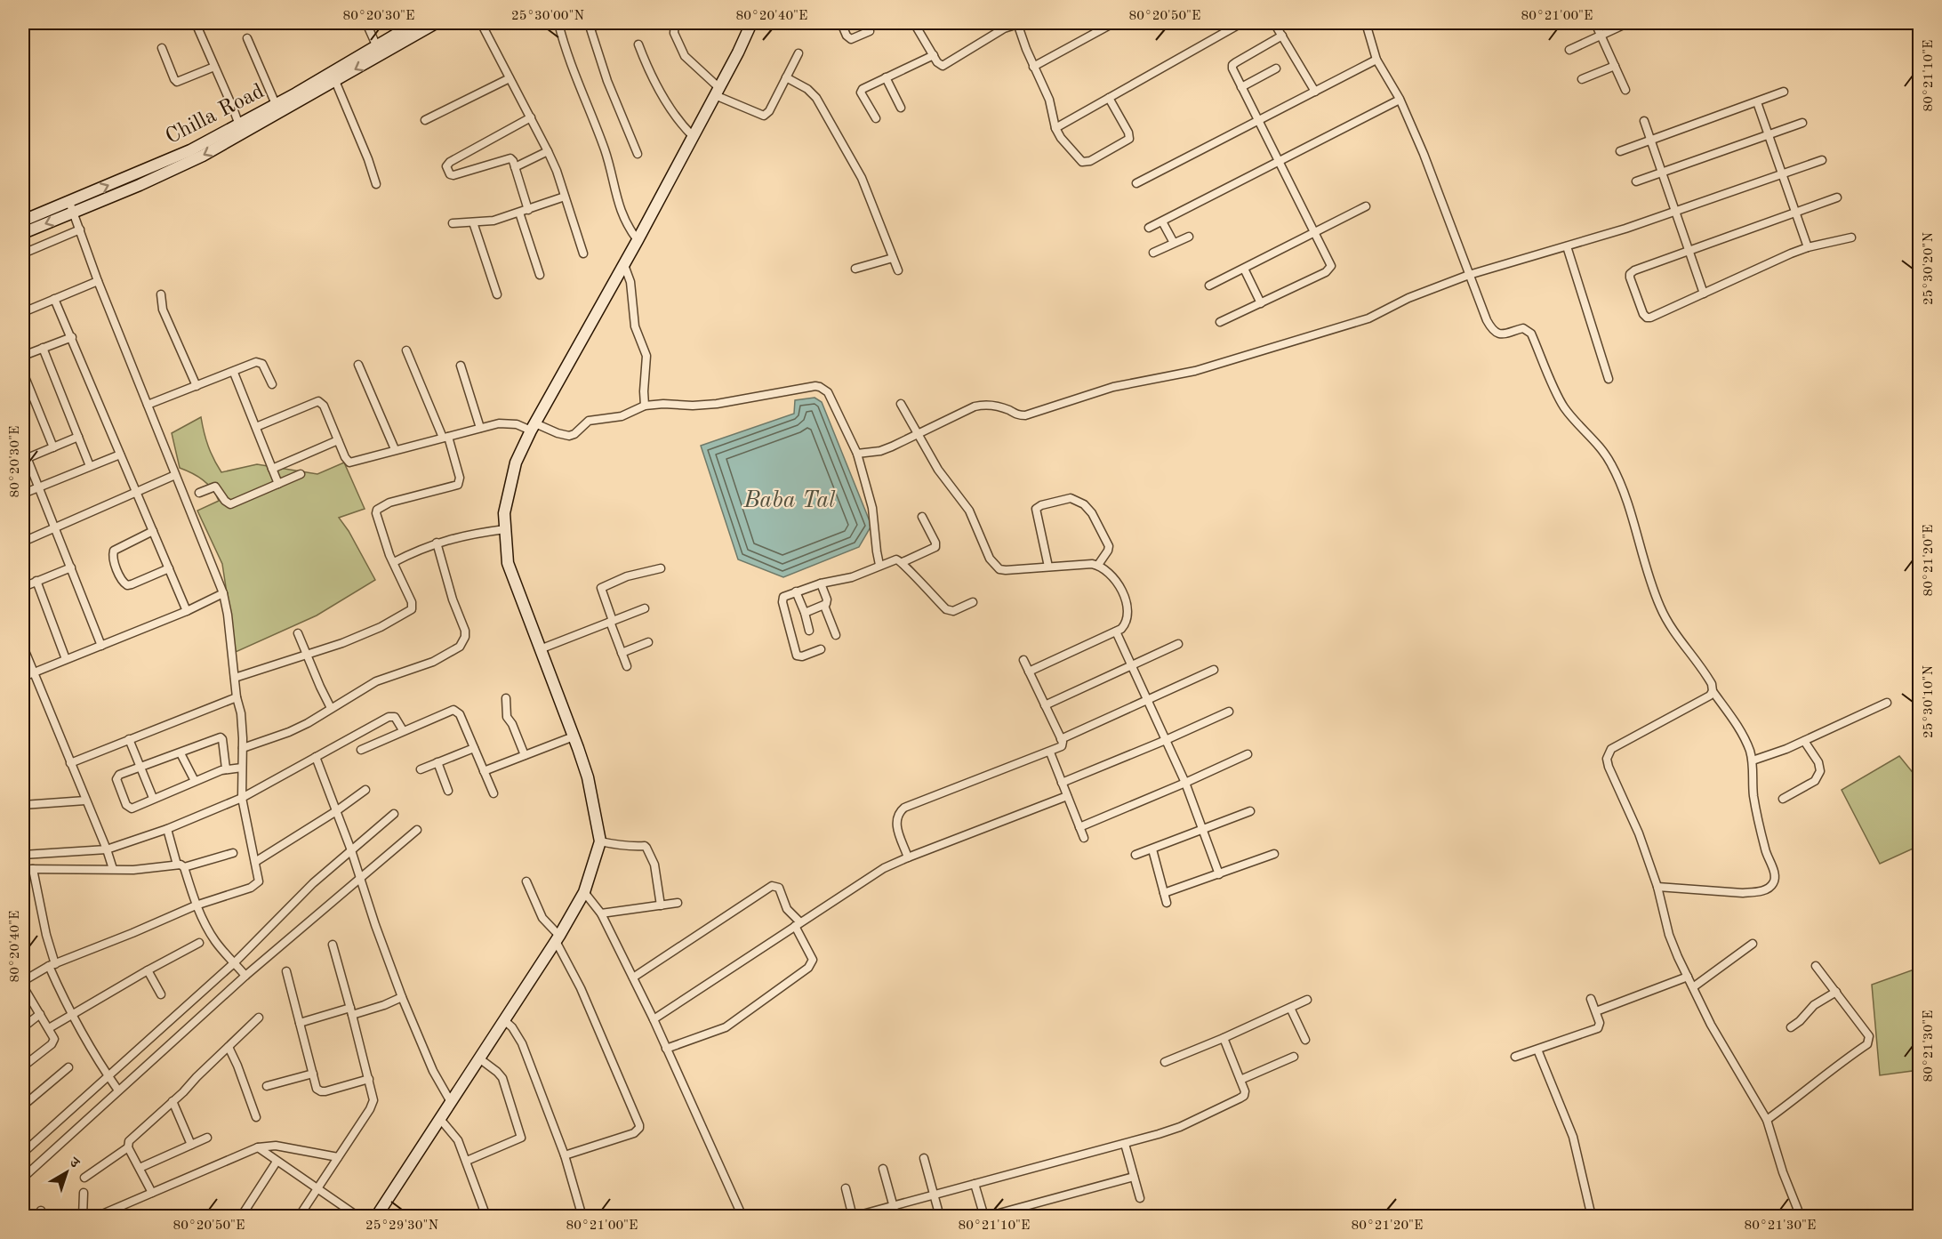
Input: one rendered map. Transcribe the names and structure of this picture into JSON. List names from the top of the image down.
{
  "streets": {
    "street": ["Chilla Road"]
  },
  "water": ["Baba Tal"],
  "north": "top right",
  "coordinates": [
    "80°20'30\"E",
    "25°30'00\"N",
    "80°20'40\"E",
    "80°20'50\"E",
    "80°21'00\"E",
    "80°21'10\"E",
    "25°30'20\"N",
    "80°21'20\"E",
    "25°30'10\"N",
    "80°21'30\"E",
    "25°29'30\"N"
  ]
}
